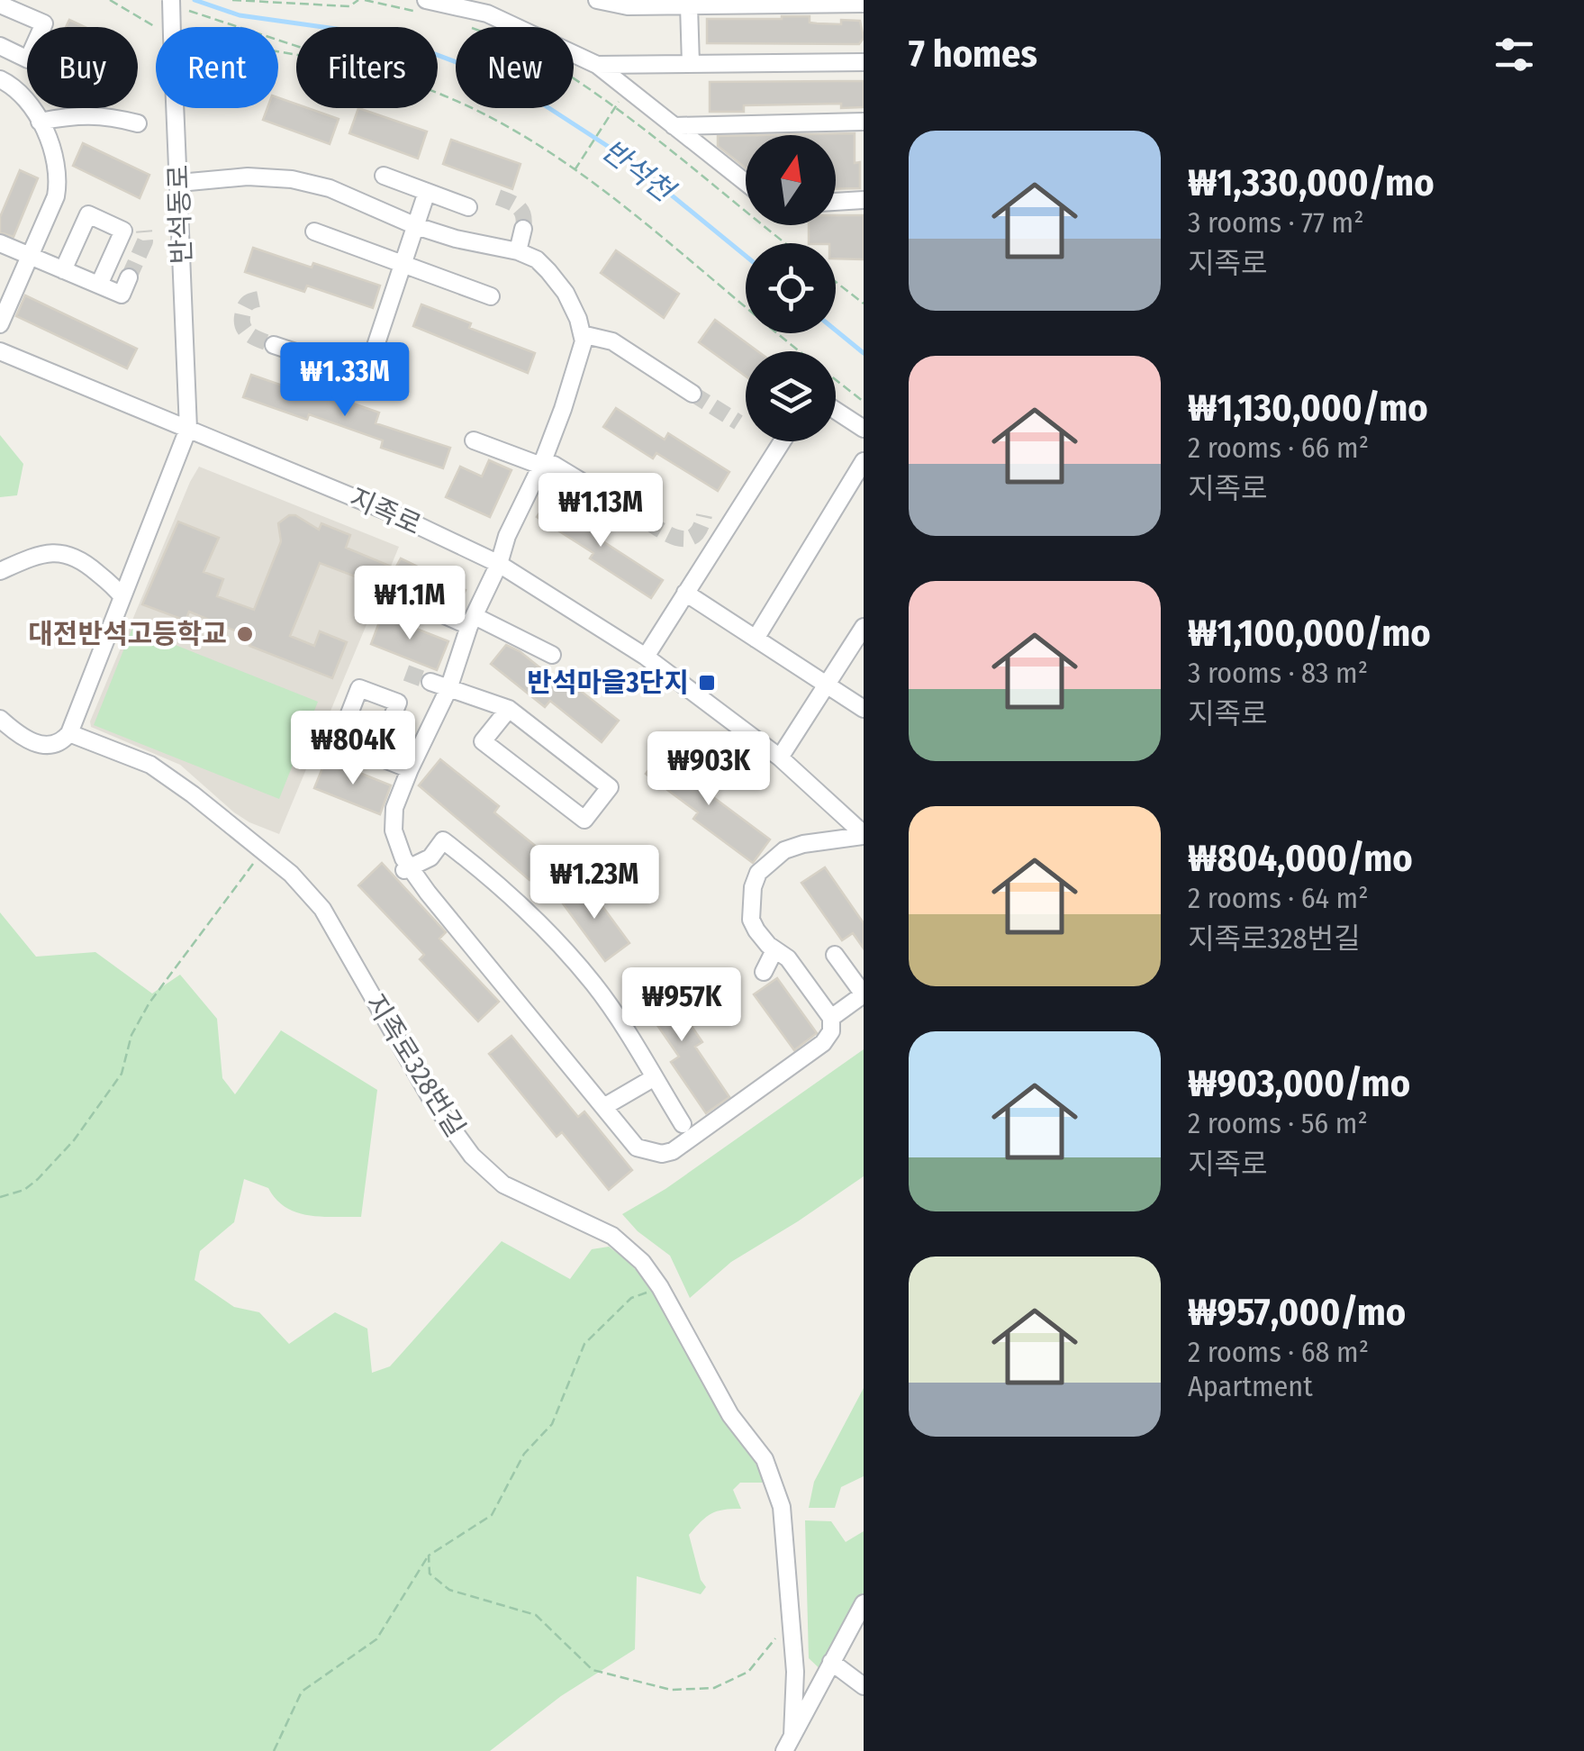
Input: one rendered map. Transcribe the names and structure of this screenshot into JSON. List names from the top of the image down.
{
  "streets": {
    "street": ["반석동로", "지족로", "지족로328번길"]
  },
  "crossings": [
    ["반석동로", "지족로"]
  ],
  "water": ["반석천"],
  "places": {
    "other": ["대전반석고등학교"],
    "transit": ["반석마을3단지"]
  },
  "north": "top",
  "page": {
    "heading": "7 homes",
    "chip": [
      "Buy",
      "Rent",
      "Filters",
      "New"
    ],
    "list": [
      {
        "name": "₩1,330,000/mo",
        "note": "3 rooms · 77 m² · 지족로"
      },
      {
        "name": "₩1,130,000/mo",
        "note": "2 rooms · 66 m² · 지족로"
      },
      {
        "name": "₩1,100,000/mo",
        "note": "3 rooms · 83 m² · 지족로"
      },
      {
        "name": "₩804,000/mo",
        "note": "2 rooms · 64 m² · 지족로328번길"
      },
      {
        "name": "₩903,000/mo",
        "note": "2 rooms · 56 m² · 지족로"
      },
      {
        "name": "₩957,000/mo",
        "note": "2 rooms · 68 m² · Apartment"
      }
    ],
    "price": [
      "₩1.33M",
      "₩1.13M",
      "₩1.1M",
      "₩804K",
      "₩903K",
      "₩1.23M",
      "₩957K"
    ]
  }
}
